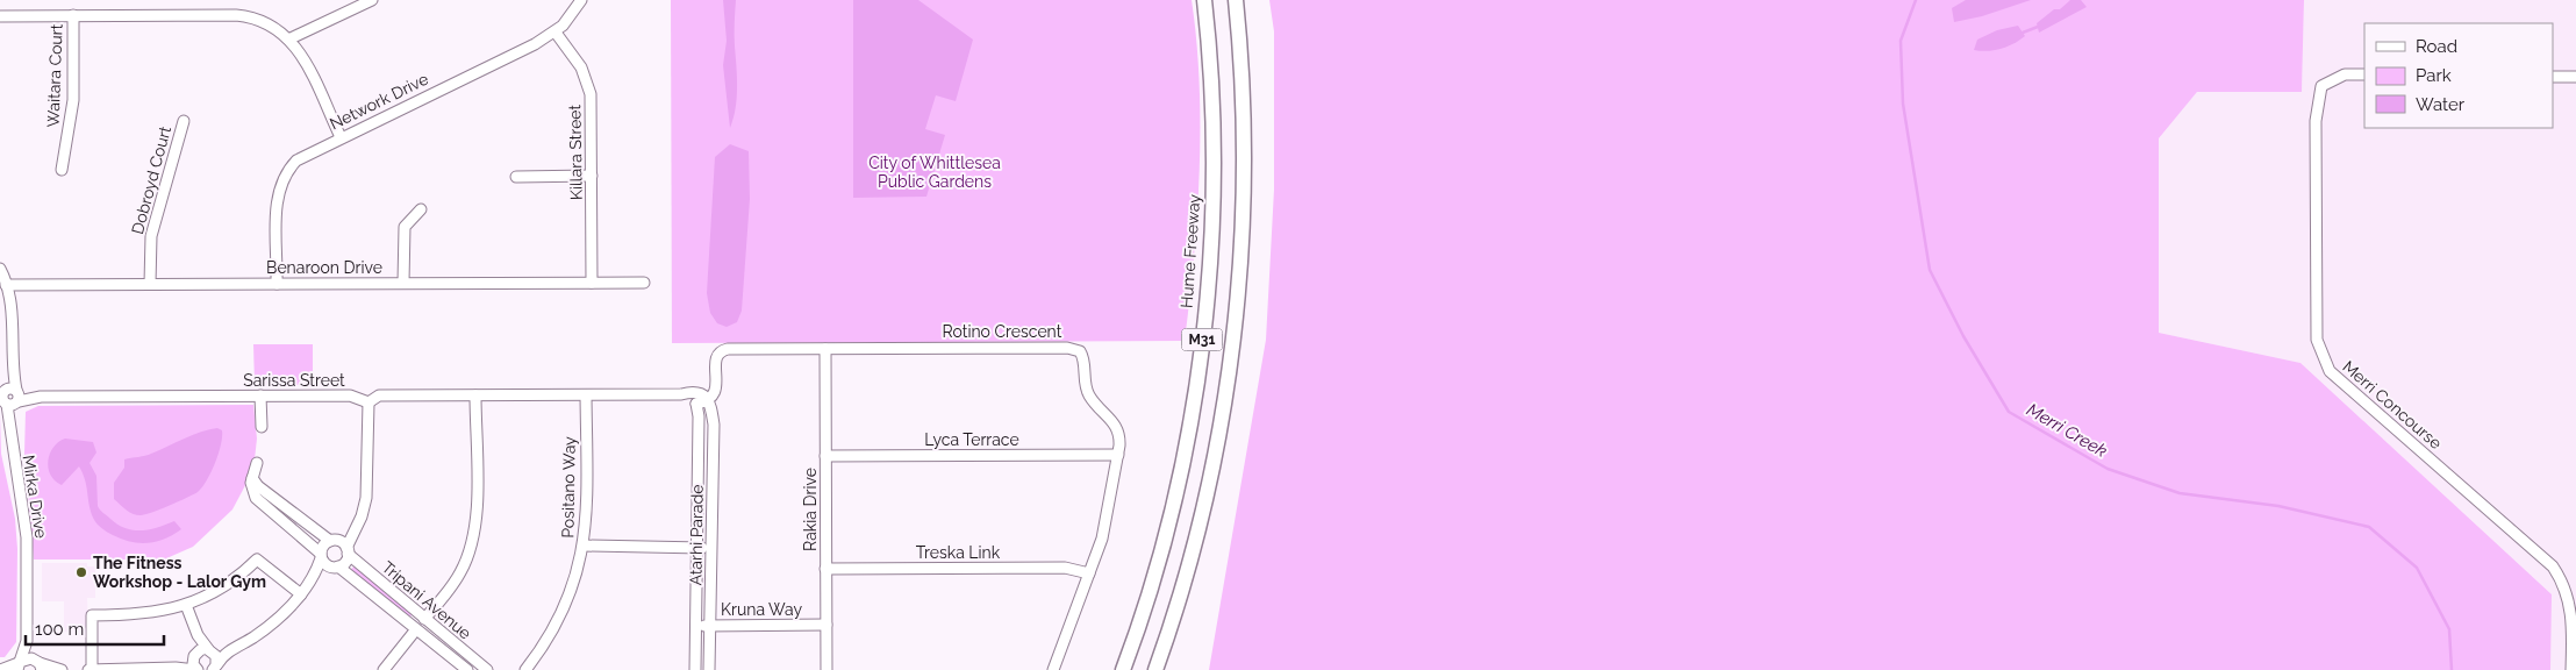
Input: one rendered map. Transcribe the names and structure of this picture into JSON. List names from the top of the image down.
{
  "streets": {
    "highway": ["Hume Freeway", "M31"],
    "street": [
      "Waitara Court",
      "Network Drive",
      "Killara Street",
      "Dobroyd Court",
      "Benaroon Drive",
      "Rotino Crescent",
      "Sarissa Street",
      "Merri Concourse",
      "Lyca Terrace",
      "Positano Way",
      "Mirka Drive",
      "Rakia Drive",
      "Atarhi Parade",
      "Treska Link",
      "Tripani Avenue",
      "Kruna Way"
    ]
  },
  "crossings": [
    ["Network Drive", "Killara Street"],
    ["Network Drive", "Benaroon Drive"],
    ["Killara Street", "Benaroon Drive"],
    ["Dobroyd Court", "Benaroon Drive"],
    ["Benaroon Drive", "Mirka Drive"],
    ["Rotino Crescent", "Sarissa Street"],
    ["Rotino Crescent", "Lyca Terrace"],
    ["Rotino Crescent", "Rakia Drive"],
    ["Rotino Crescent", "Atarhi Parade"],
    ["Rotino Crescent", "Treska Link"],
    ["Sarissa Street", "Positano Way"],
    ["Sarissa Street", "Mirka Drive"],
    ["Sarissa Street", "Atarhi Parade"],
    ["Lyca Terrace", "Rakia Drive"],
    ["Rakia Drive", "Treska Link"],
    ["Rakia Drive", "Kruna Way"],
    ["Atarhi Parade", "Kruna Way"]
  ],
  "water": ["Merri Creek"],
  "parks": ["City of Whittlesea Public Gardens"],
  "places": ["The Fitness Workshop - Lalor Gym"],
  "legend": ["Road", "Park", "Water"],
  "scale_bar": "100 m"
}
